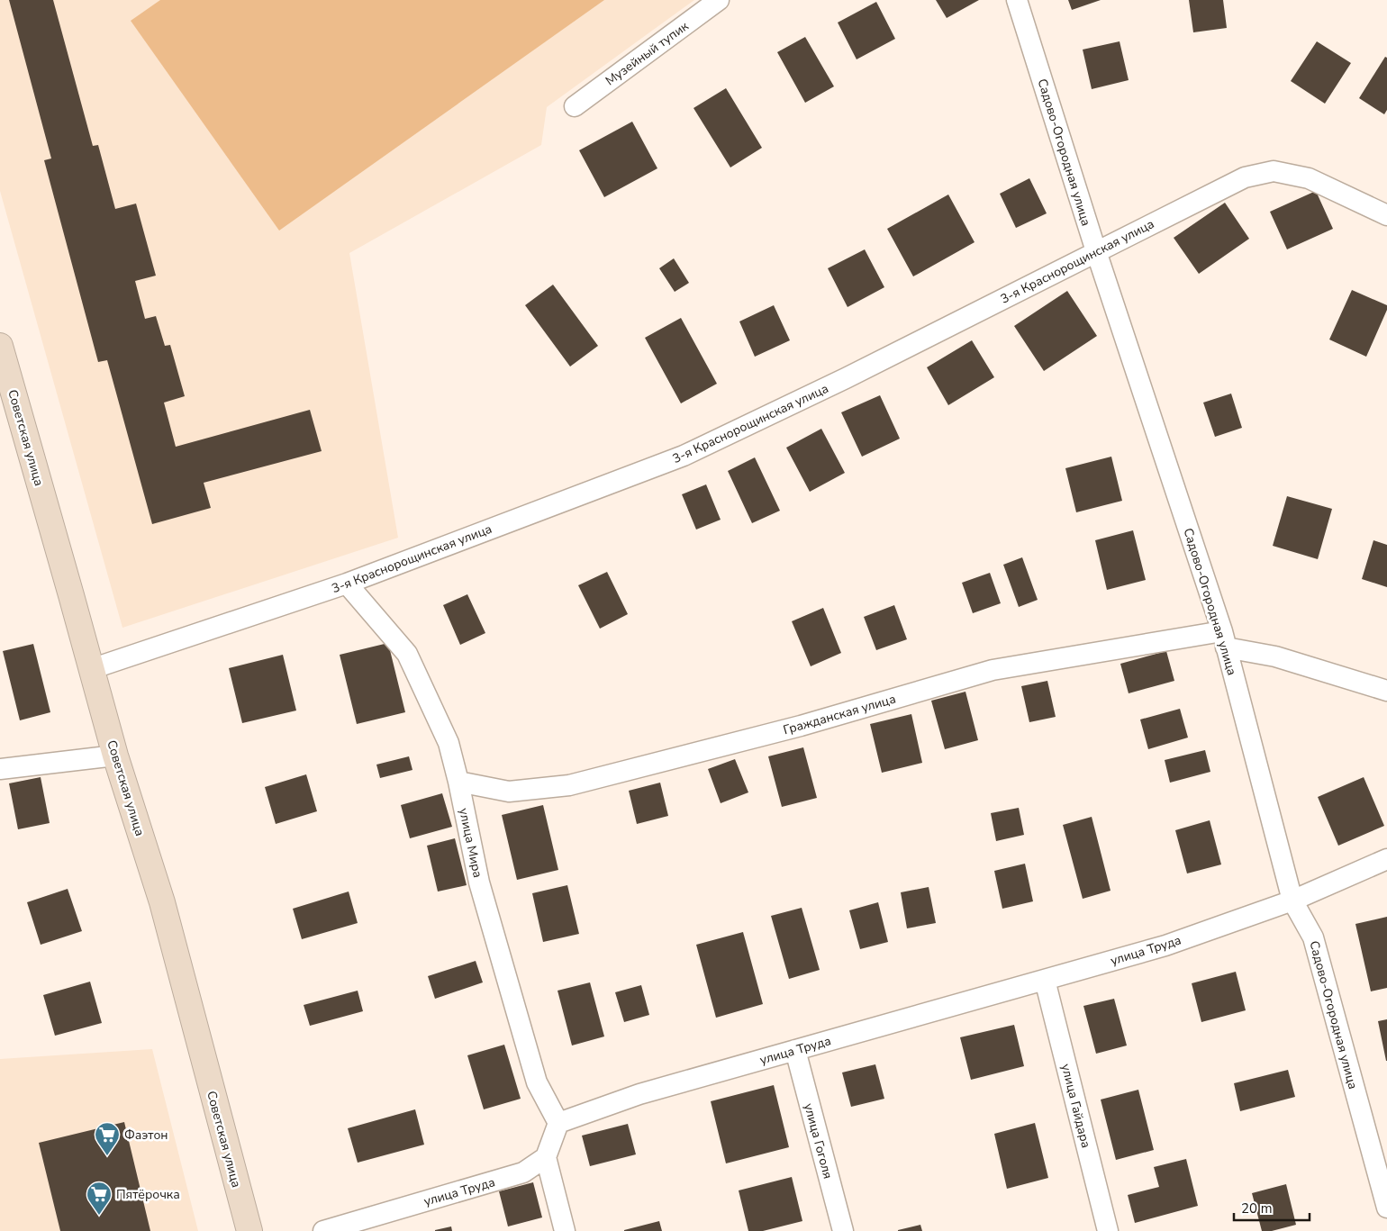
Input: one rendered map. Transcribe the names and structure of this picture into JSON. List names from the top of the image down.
{
  "streets": {
    "street": [
      "Музейный тупик",
      "Садово-Огородная улица",
      "3-я Краснорощинская улица",
      "Советская улица",
      "Гражданская улица",
      "улица Мира",
      "улица Труда",
      "улица Гайдара",
      "улица Гоголя"
    ]
  },
  "crossings": [
    ["Садово-Огородная улица", "3-я Краснорощинская улица"],
    ["Садово-Огородная улица", "Гражданская улица"],
    ["Садово-Огородная улица", "улица Труда"],
    ["3-я Краснорощинская улица", "Советская улица"],
    ["3-я Краснорощинская улица", "улица Мира"],
    ["Гражданская улица", "улица Мира"],
    ["улица Мира", "улица Труда"],
    ["улица Труда", "улица Гайдара"],
    ["улица Труда", "улица Гоголя"]
  ],
  "places": {
    "supermarket": ["Фаэтон", "Пятёрочка"]
  },
  "scale_bar": "20 m"
}
